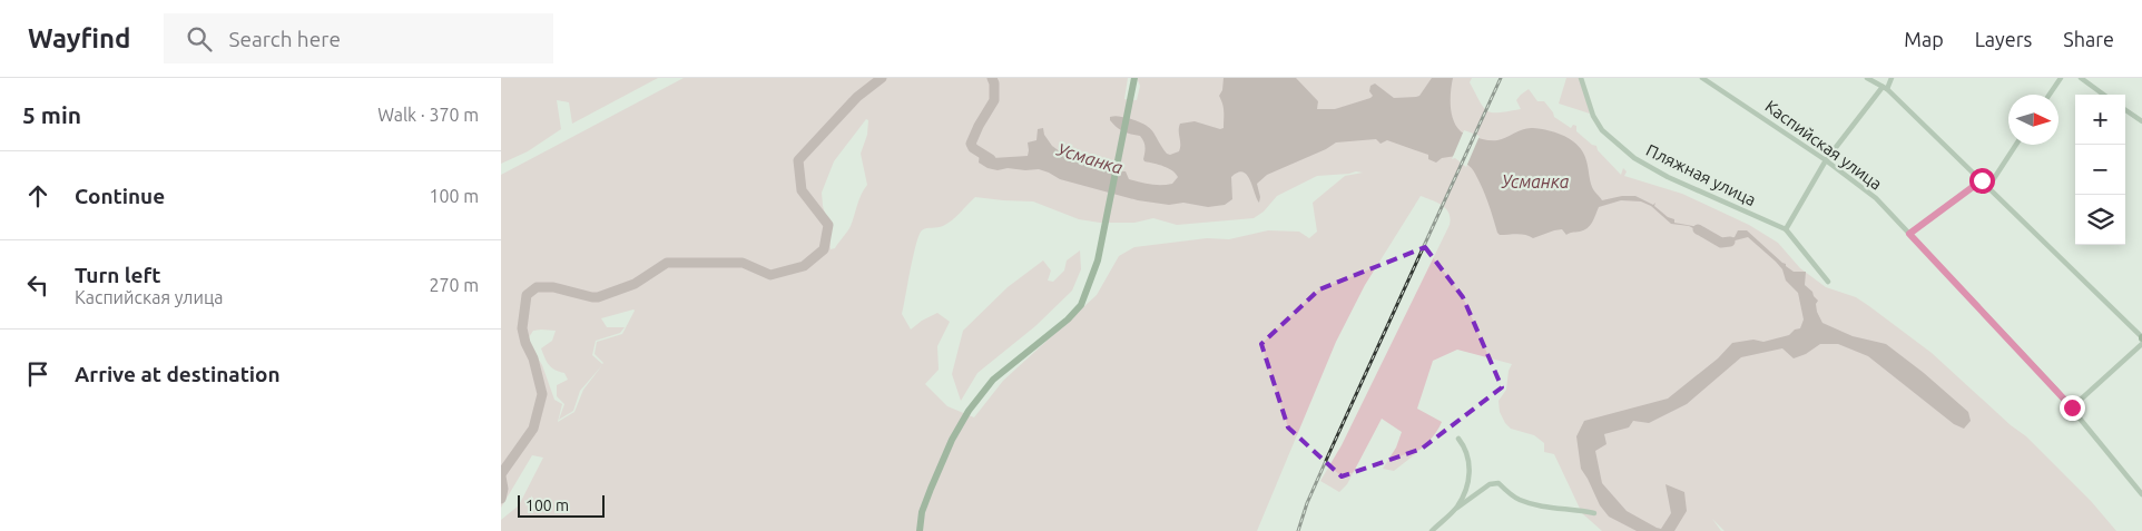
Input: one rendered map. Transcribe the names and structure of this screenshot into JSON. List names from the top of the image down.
{
  "streets": {
    "street": ["Каспийская улица", "Пляжная улица"]
  },
  "water": ["Усманка"],
  "scale_bar": "100 m",
  "north": "right",
  "page": {
    "header": "Wayfind",
    "search": "Search here",
    "nav": ["Map", "Layers", "Share"],
    "heading": ["5 min", "Walk · 370 m"],
    "map_buttons": ["+", "−"],
    "list": [
      ["Continue", "100 m"],
      ["Turn left", "Каспийская улица", "270 m"],
      "Arrive at destination"
    ],
    "scale": "100 m"
  }
}
